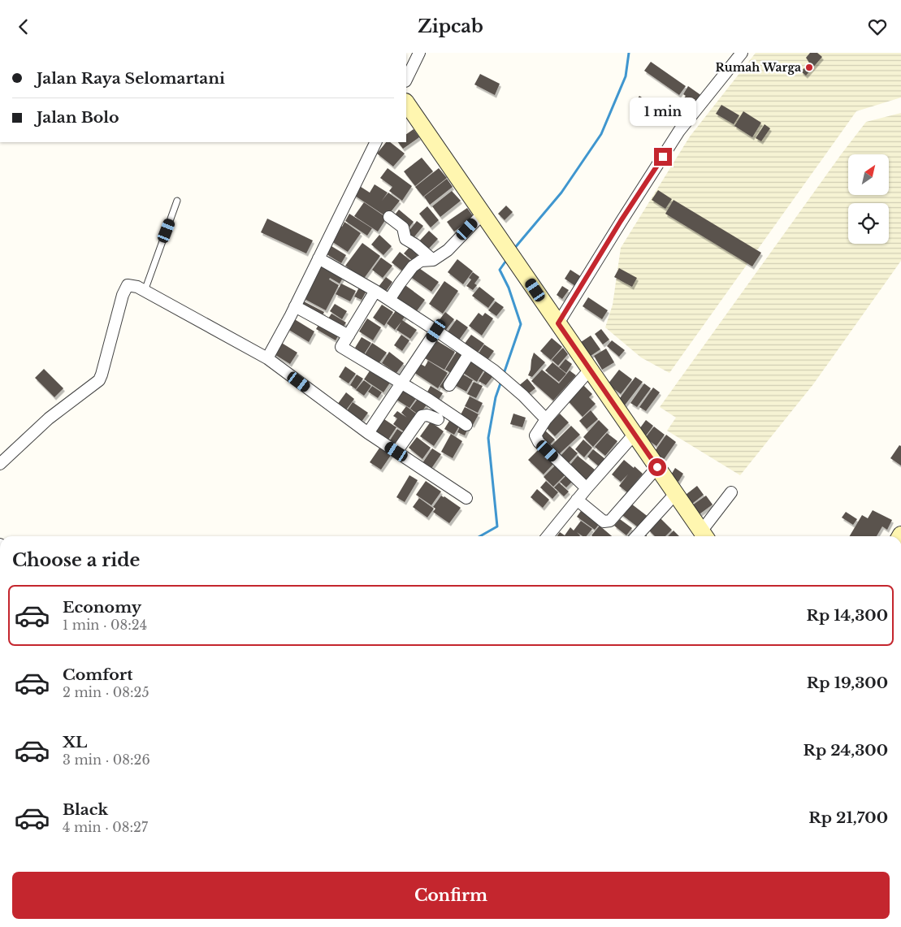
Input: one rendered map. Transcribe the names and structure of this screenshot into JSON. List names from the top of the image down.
{
  "places": ["Rumah Warga"],
  "north": "top right",
  "page": {
    "header": "Zipcab",
    "banner": ["Jalan Raya Selomartani", "Jalan Bolo"],
    "bubble": "1 min",
    "heading": "Choose a ride",
    "list": [
      {
        "name": "Economy",
        "note": "1 min · 08:24",
        "value": "Rp 14,300"
      },
      {
        "name": "Comfort",
        "note": "2 min · 08:25",
        "value": "Rp 19,300"
      },
      {
        "name": "XL",
        "note": "3 min · 08:26",
        "value": "Rp 24,300"
      },
      {
        "name": "Black",
        "note": "4 min · 08:27",
        "value": "Rp 21,700"
      }
    ],
    "buttons": "Confirm"
  }
}
